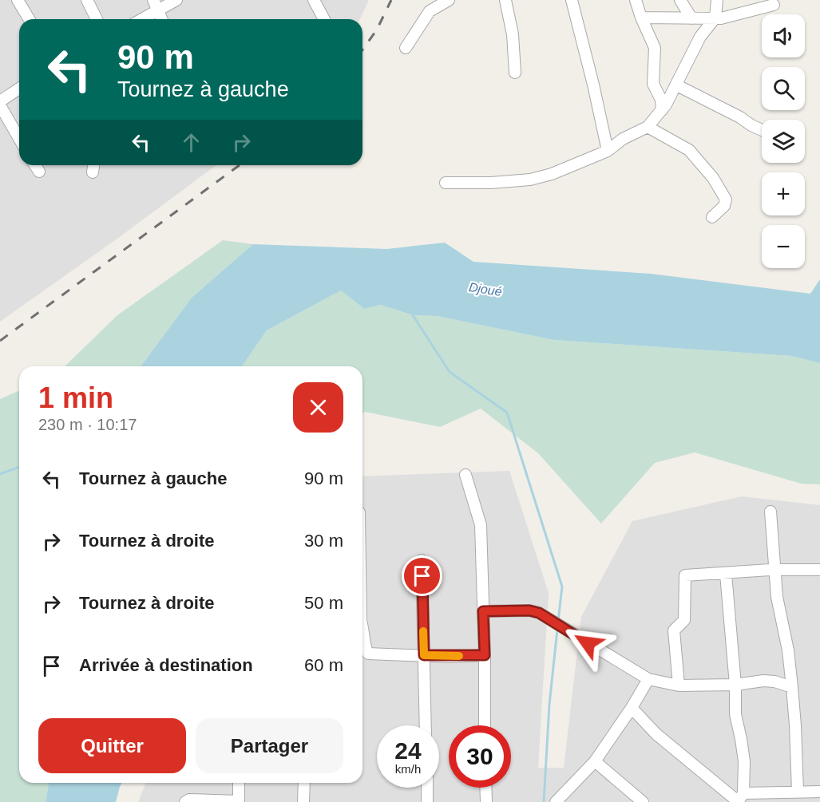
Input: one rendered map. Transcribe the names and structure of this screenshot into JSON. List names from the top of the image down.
{
  "water": ["Djoué"],
  "page": {
    "map_buttons": ["+", "−"],
    "turn": ["90 m", "Tournez à gauche"],
    "heading": ["1 min", "230 m · 10:17"],
    "list": [
      {
        "name": "Tournez à gauche",
        "value": "90 m"
      },
      {
        "name": "Tournez à droite",
        "value": "30 m"
      },
      {
        "name": "Tournez à droite",
        "value": "50 m"
      },
      {
        "name": "Arrivée à destination",
        "value": "60 m"
      }
    ],
    "buttons": ["Quitter", "Partager"],
    "speed": "24 km/h",
    "limit": "30"
  }
}
